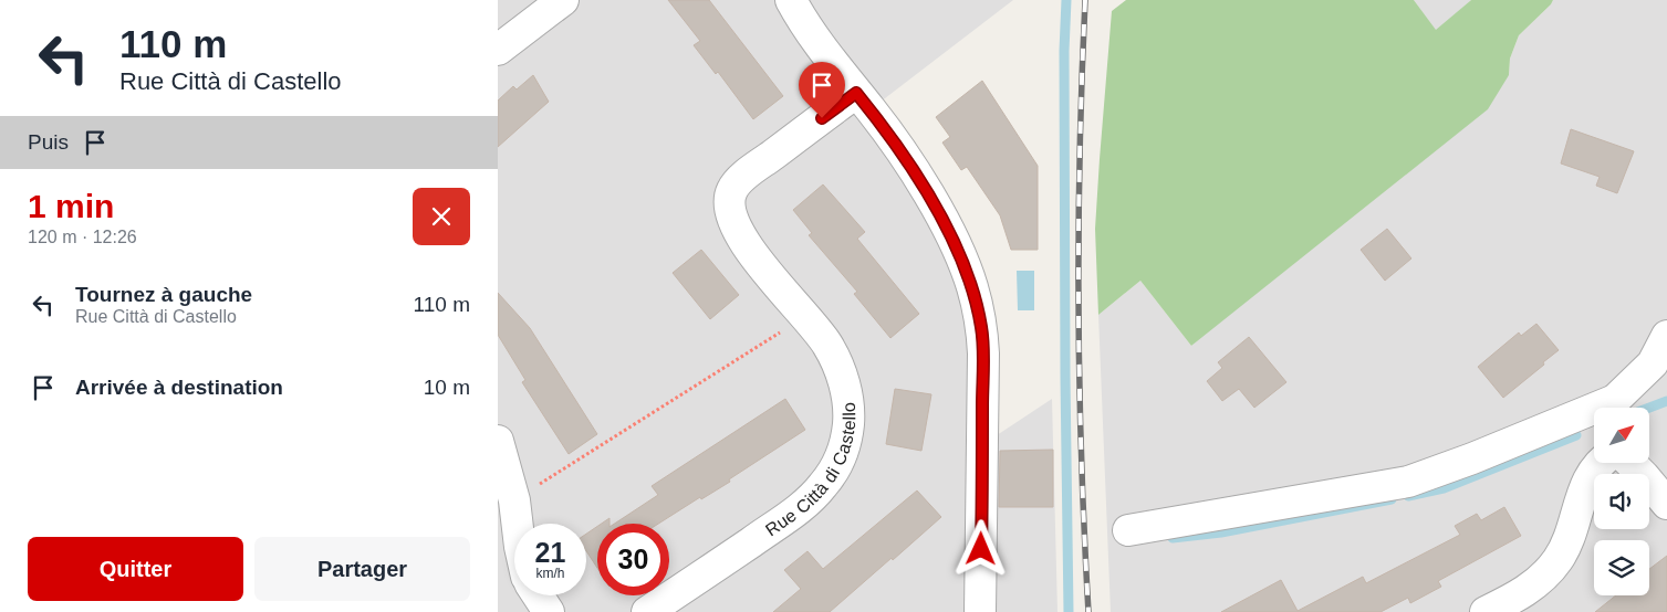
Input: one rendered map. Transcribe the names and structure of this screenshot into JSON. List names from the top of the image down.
{
  "streets": {
    "street": ["Rue Città di Castello"]
  },
  "north": "top right",
  "page": {
    "turn": ["110 m", "Rue Città di Castello"],
    "then": "Puis",
    "heading": ["1 min", "120 m · 12:26"],
    "list": [
      {
        "name": "Tournez à gauche",
        "note": "Rue Città di Castello",
        "value": "110 m"
      },
      {
        "name": "Arrivée à destination",
        "value": "10 m"
      }
    ],
    "speed": "21 km/h",
    "limit": "30",
    "buttons": ["Quitter", "Partager"]
  }
}
